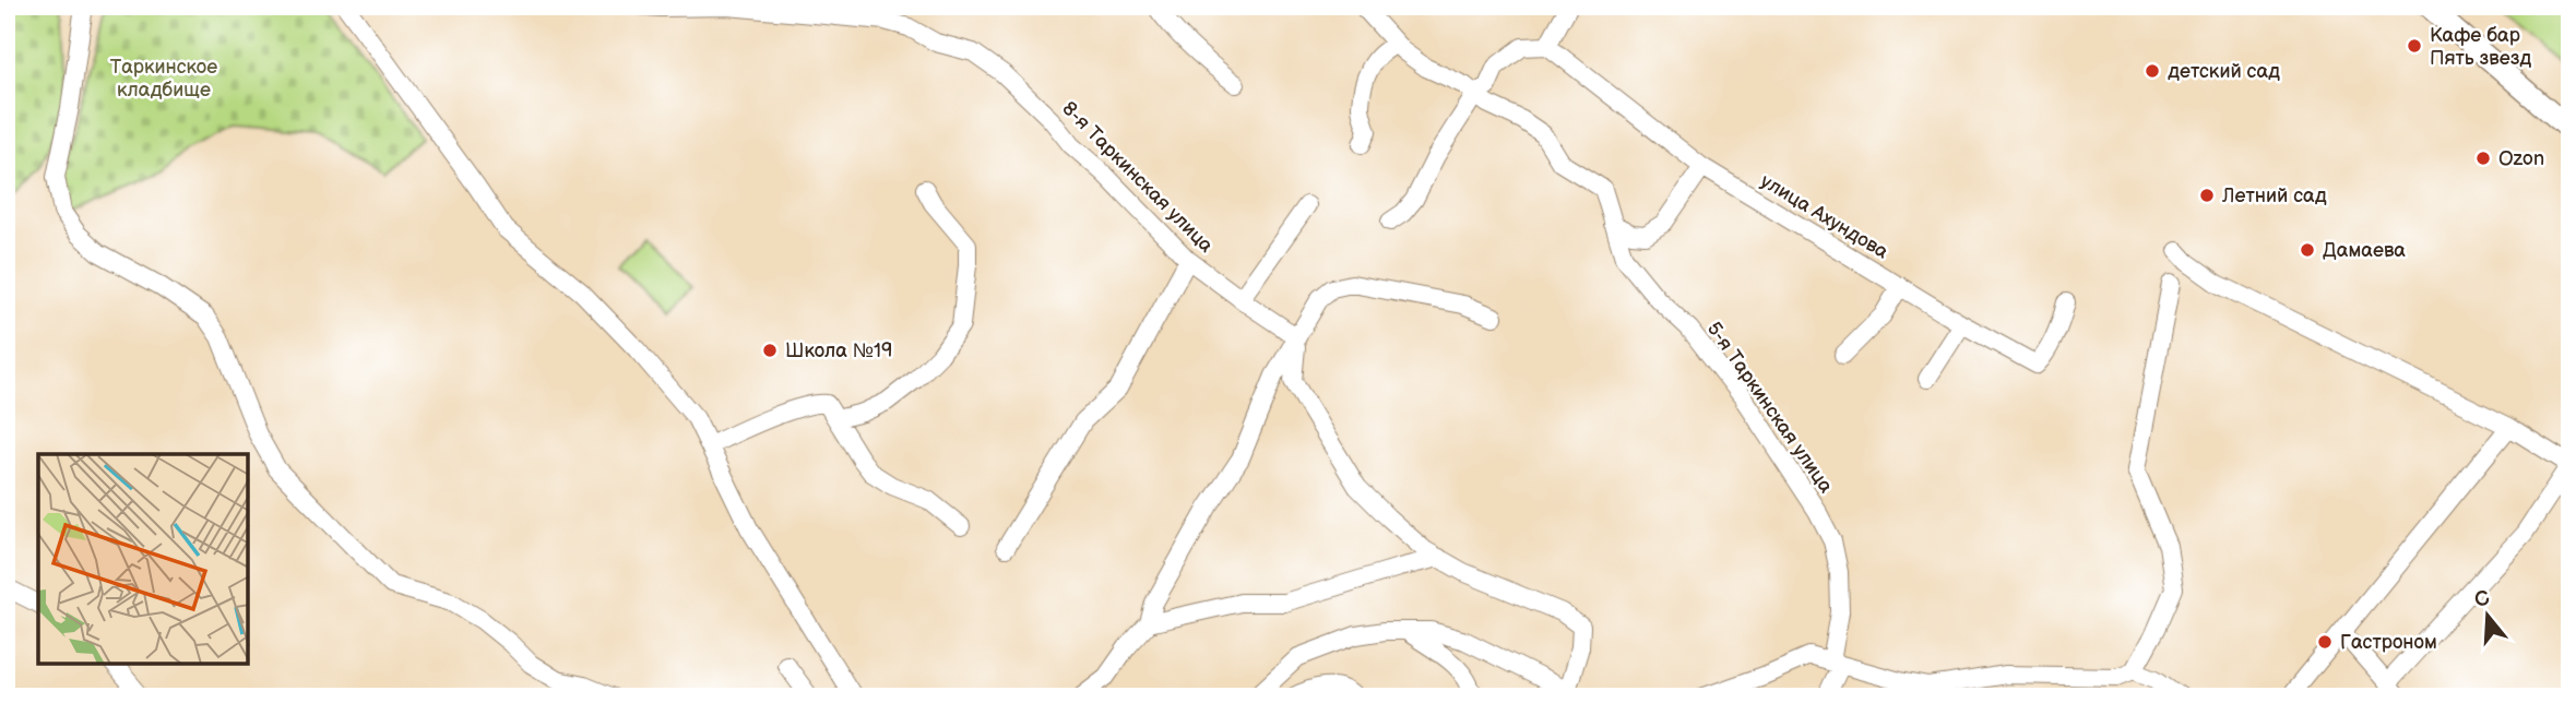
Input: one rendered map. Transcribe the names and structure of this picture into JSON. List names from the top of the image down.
{
  "streets": {
    "street": ["8-я Таркинская улица", "улица Ахундова", "5-я Таркинская улица"]
  },
  "parks": ["Таркинское кладбище"],
  "places": [
    "Кафе бар Пять звезд",
    "детский сад",
    "Ozon",
    "Летний сад",
    "Дамаева",
    "Школа №19",
    "Гастроном"
  ],
  "north": "top"
}
